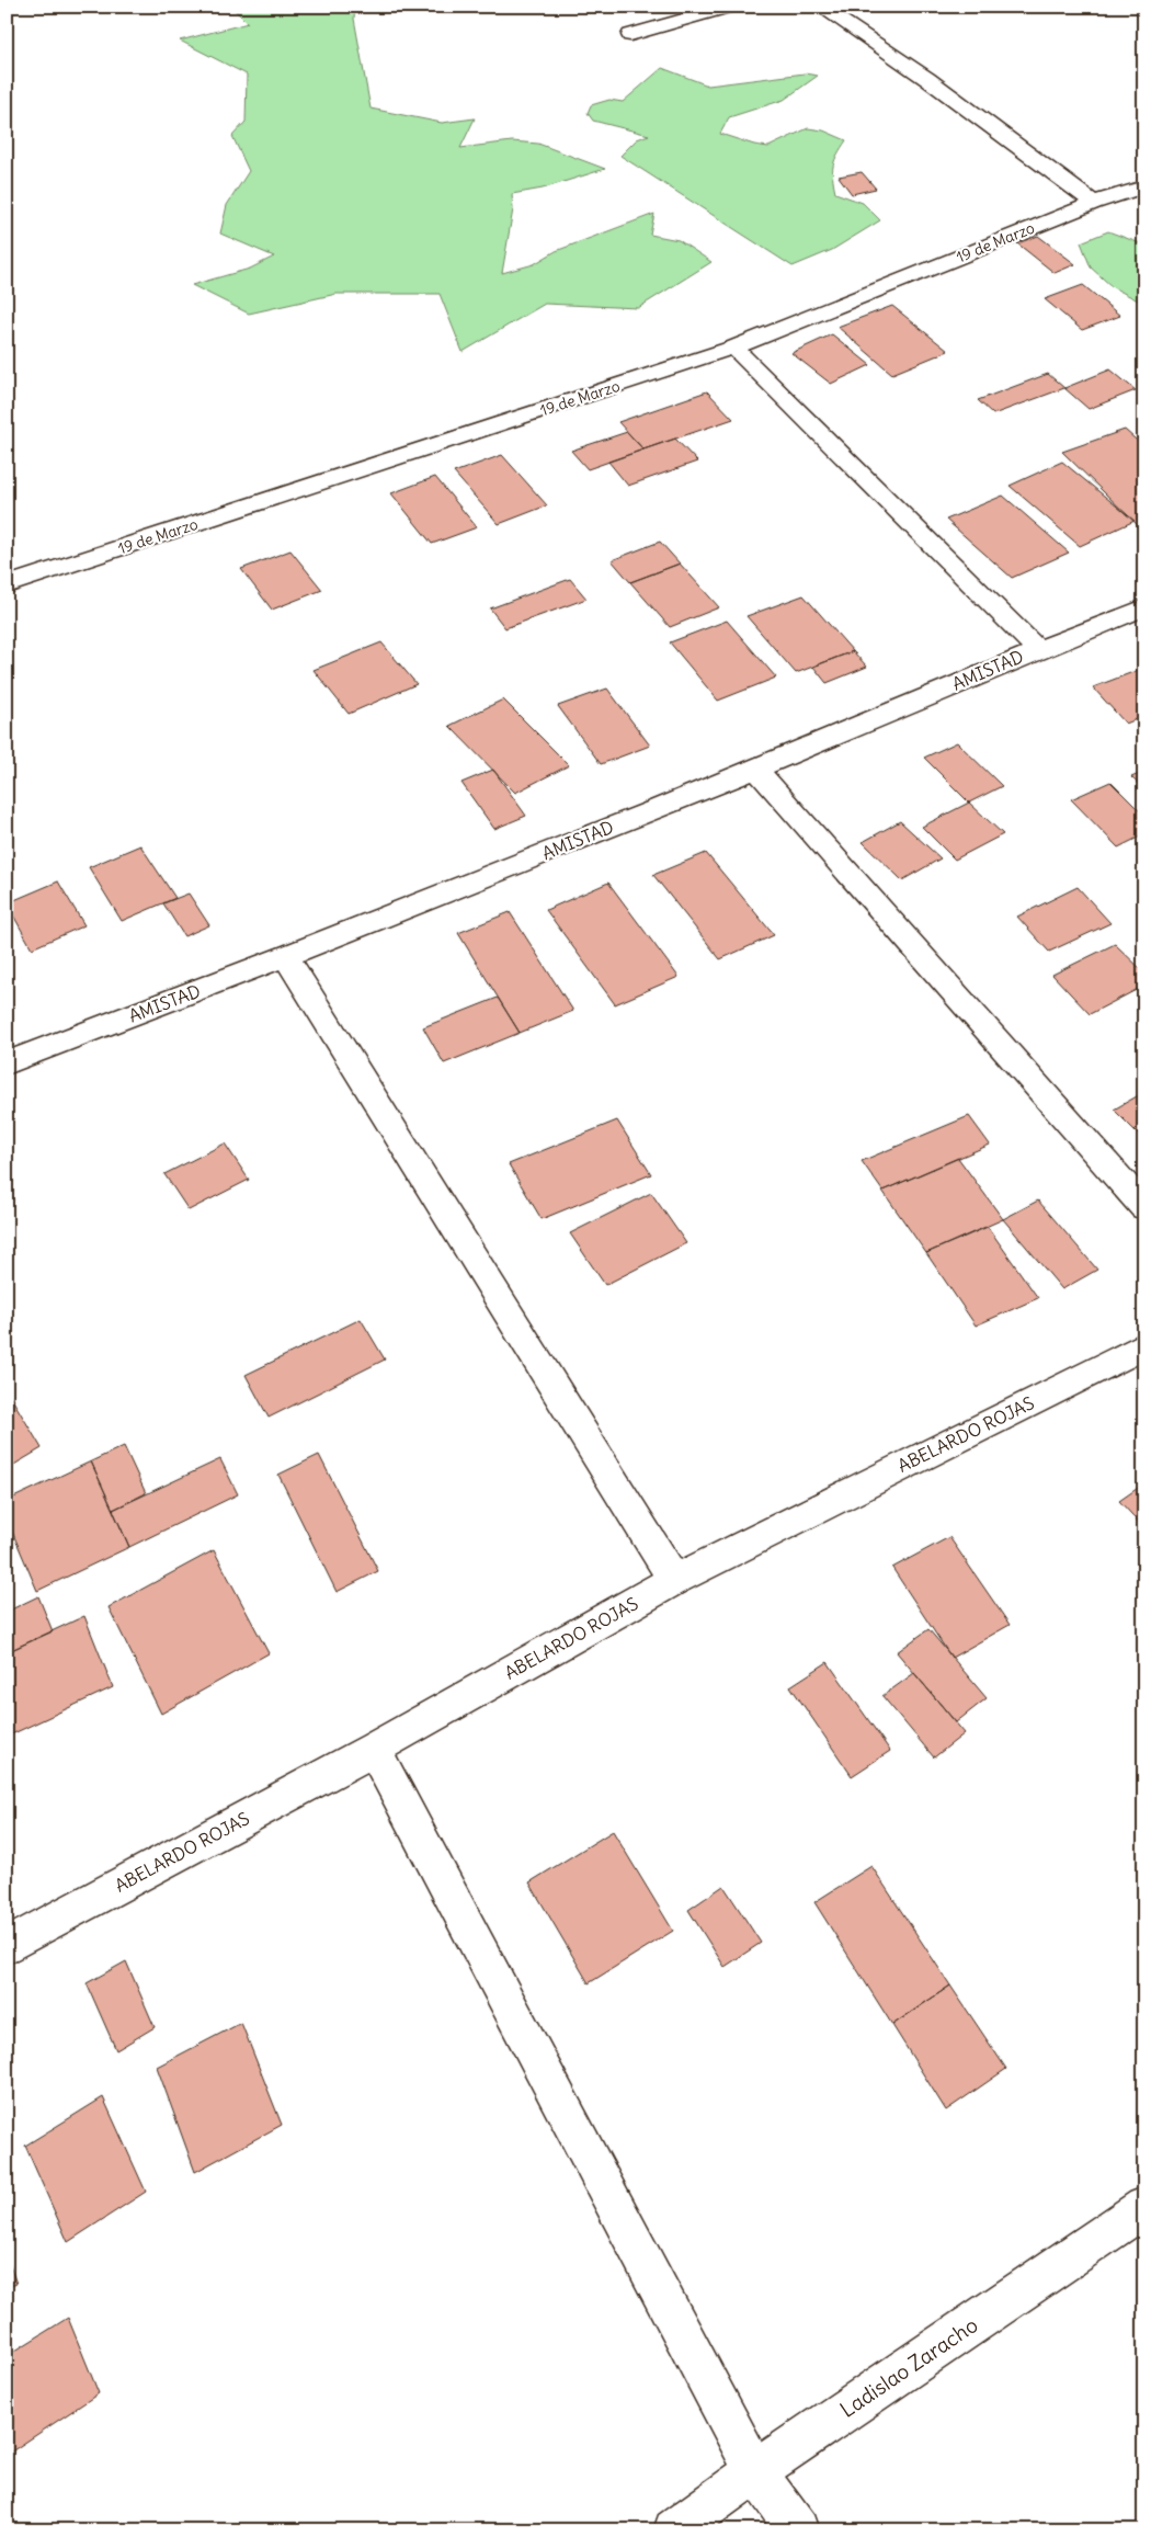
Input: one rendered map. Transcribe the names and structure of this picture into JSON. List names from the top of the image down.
{
  "streets": {
    "street": [
      "19 de Marzo",
      "AMISTAD",
      "ABELARDO ROJAS",
      "Ladislao Zaracho"
    ]
  }
}
